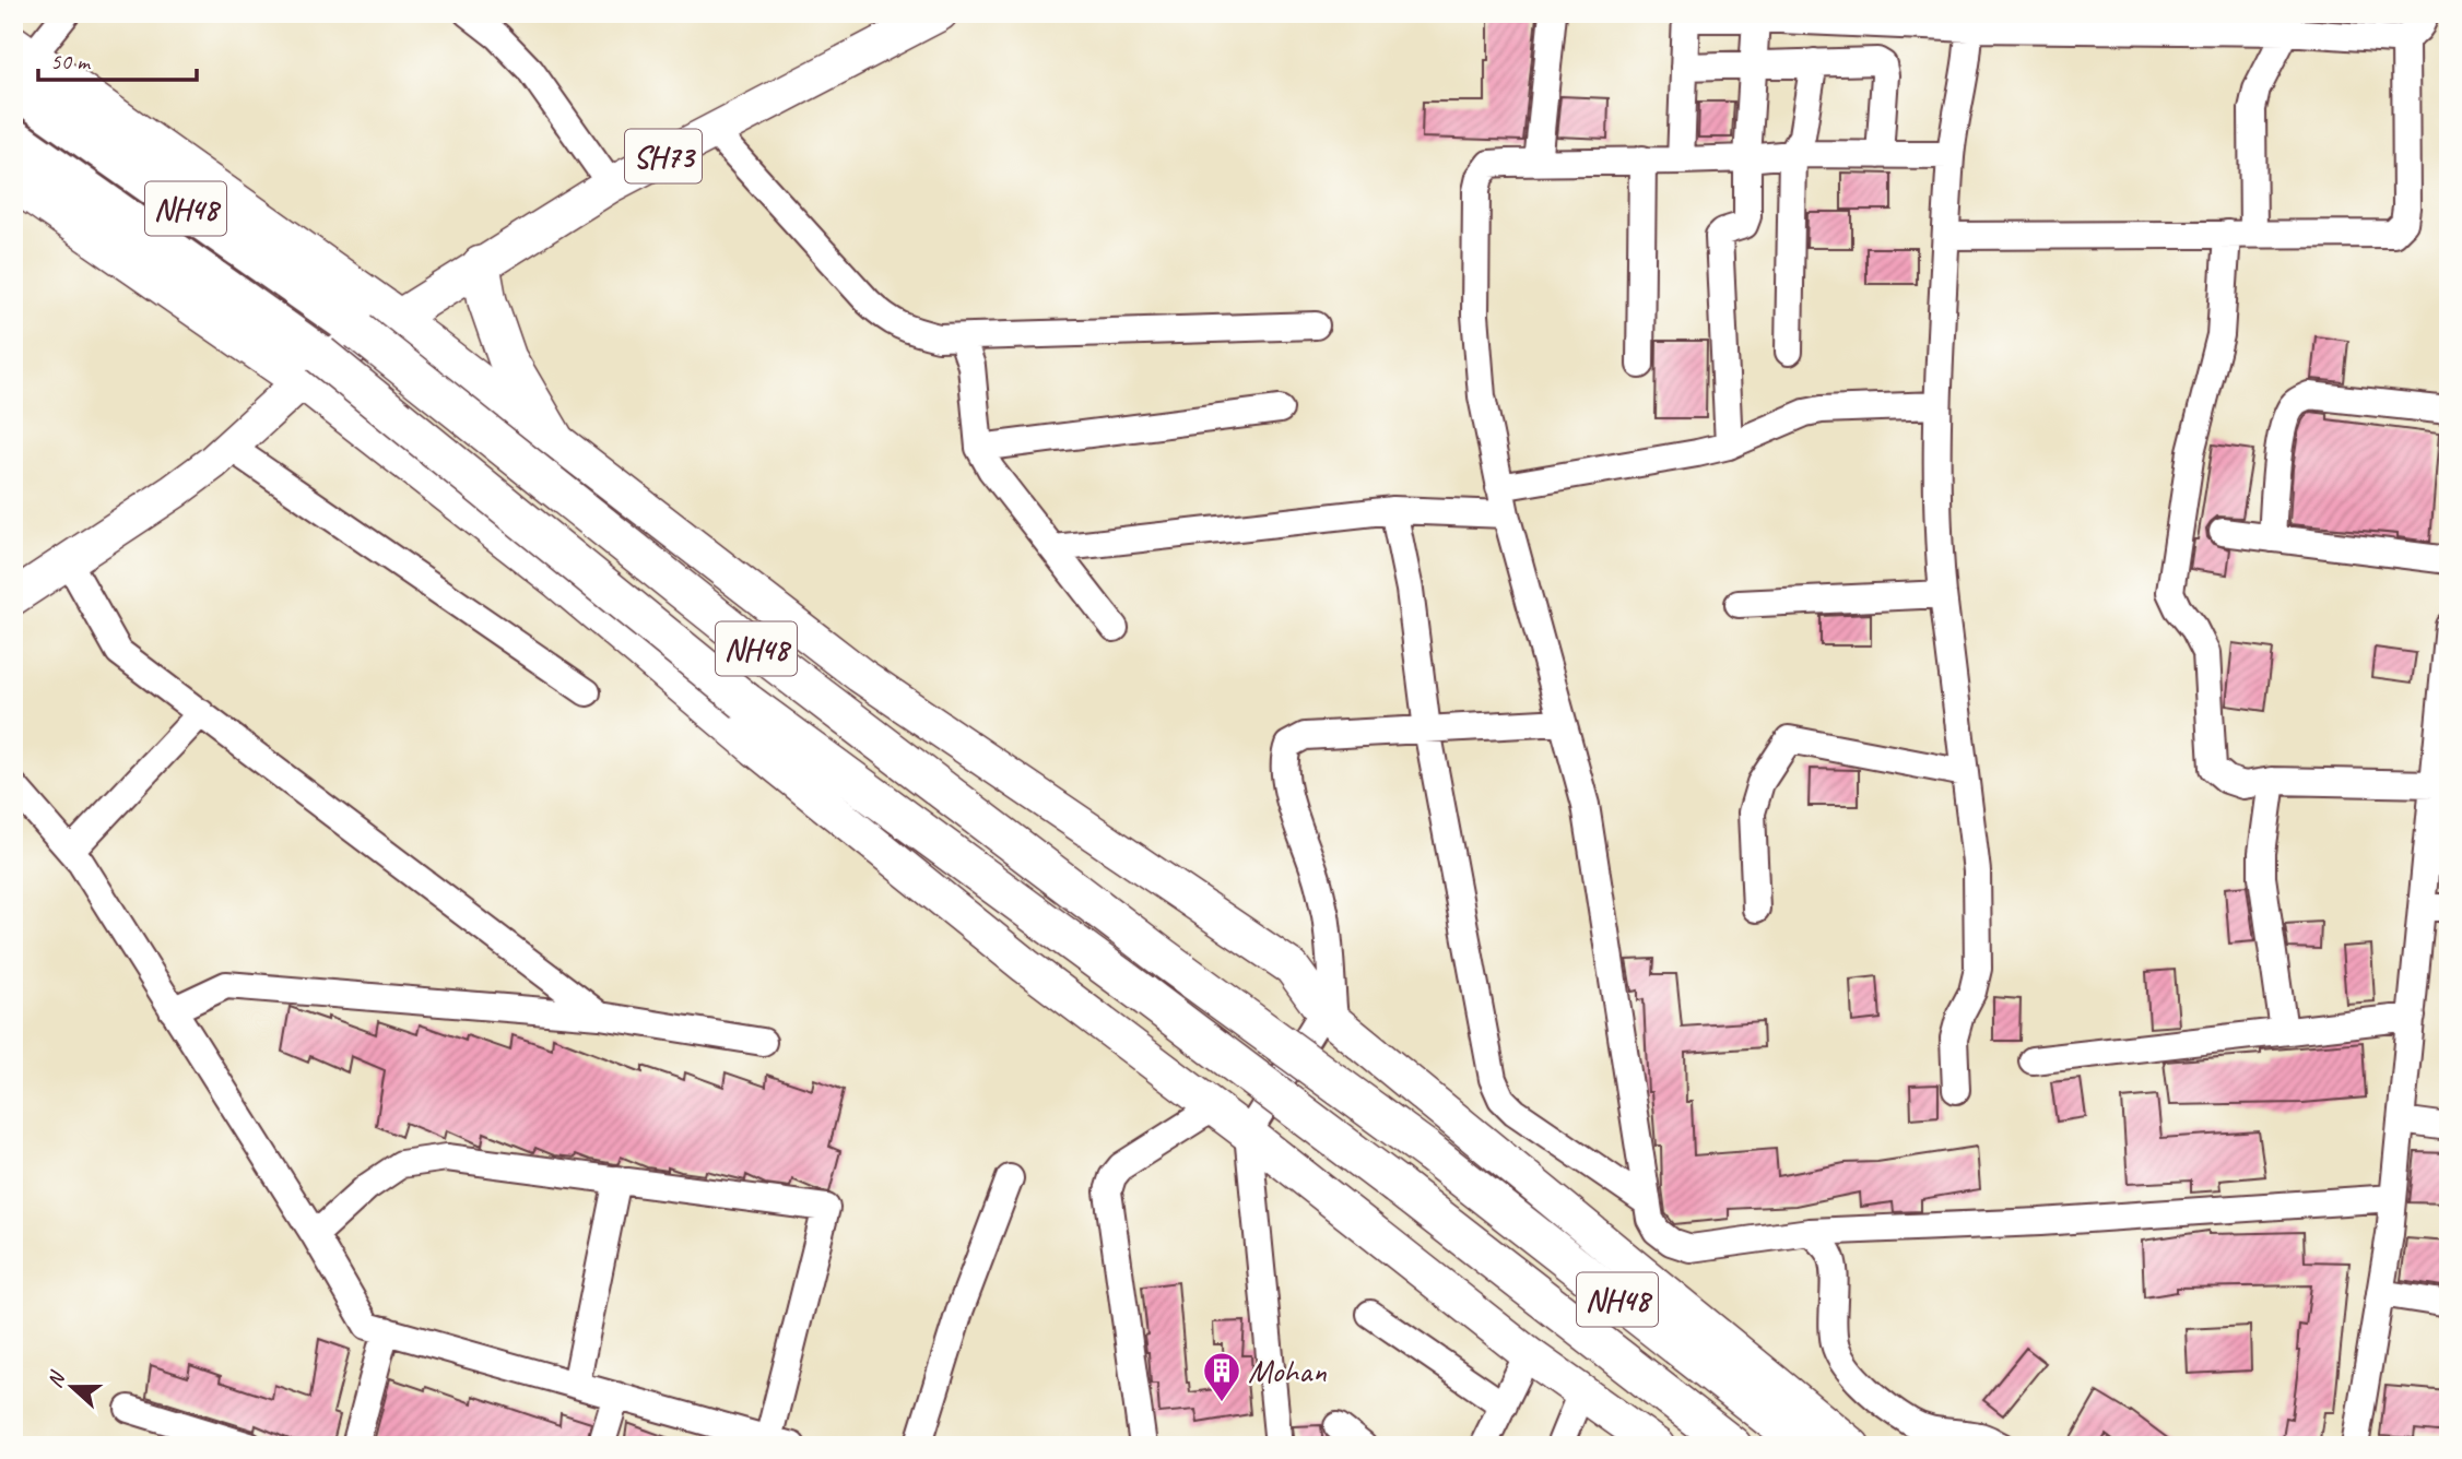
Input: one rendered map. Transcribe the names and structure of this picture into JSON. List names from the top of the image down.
{
  "streets": {
    "highway": ["SH73", "NH48"]
  },
  "places": {
    "building": ["Mohan"]
  },
  "scale_bar": "50 m",
  "north": "left"
}
